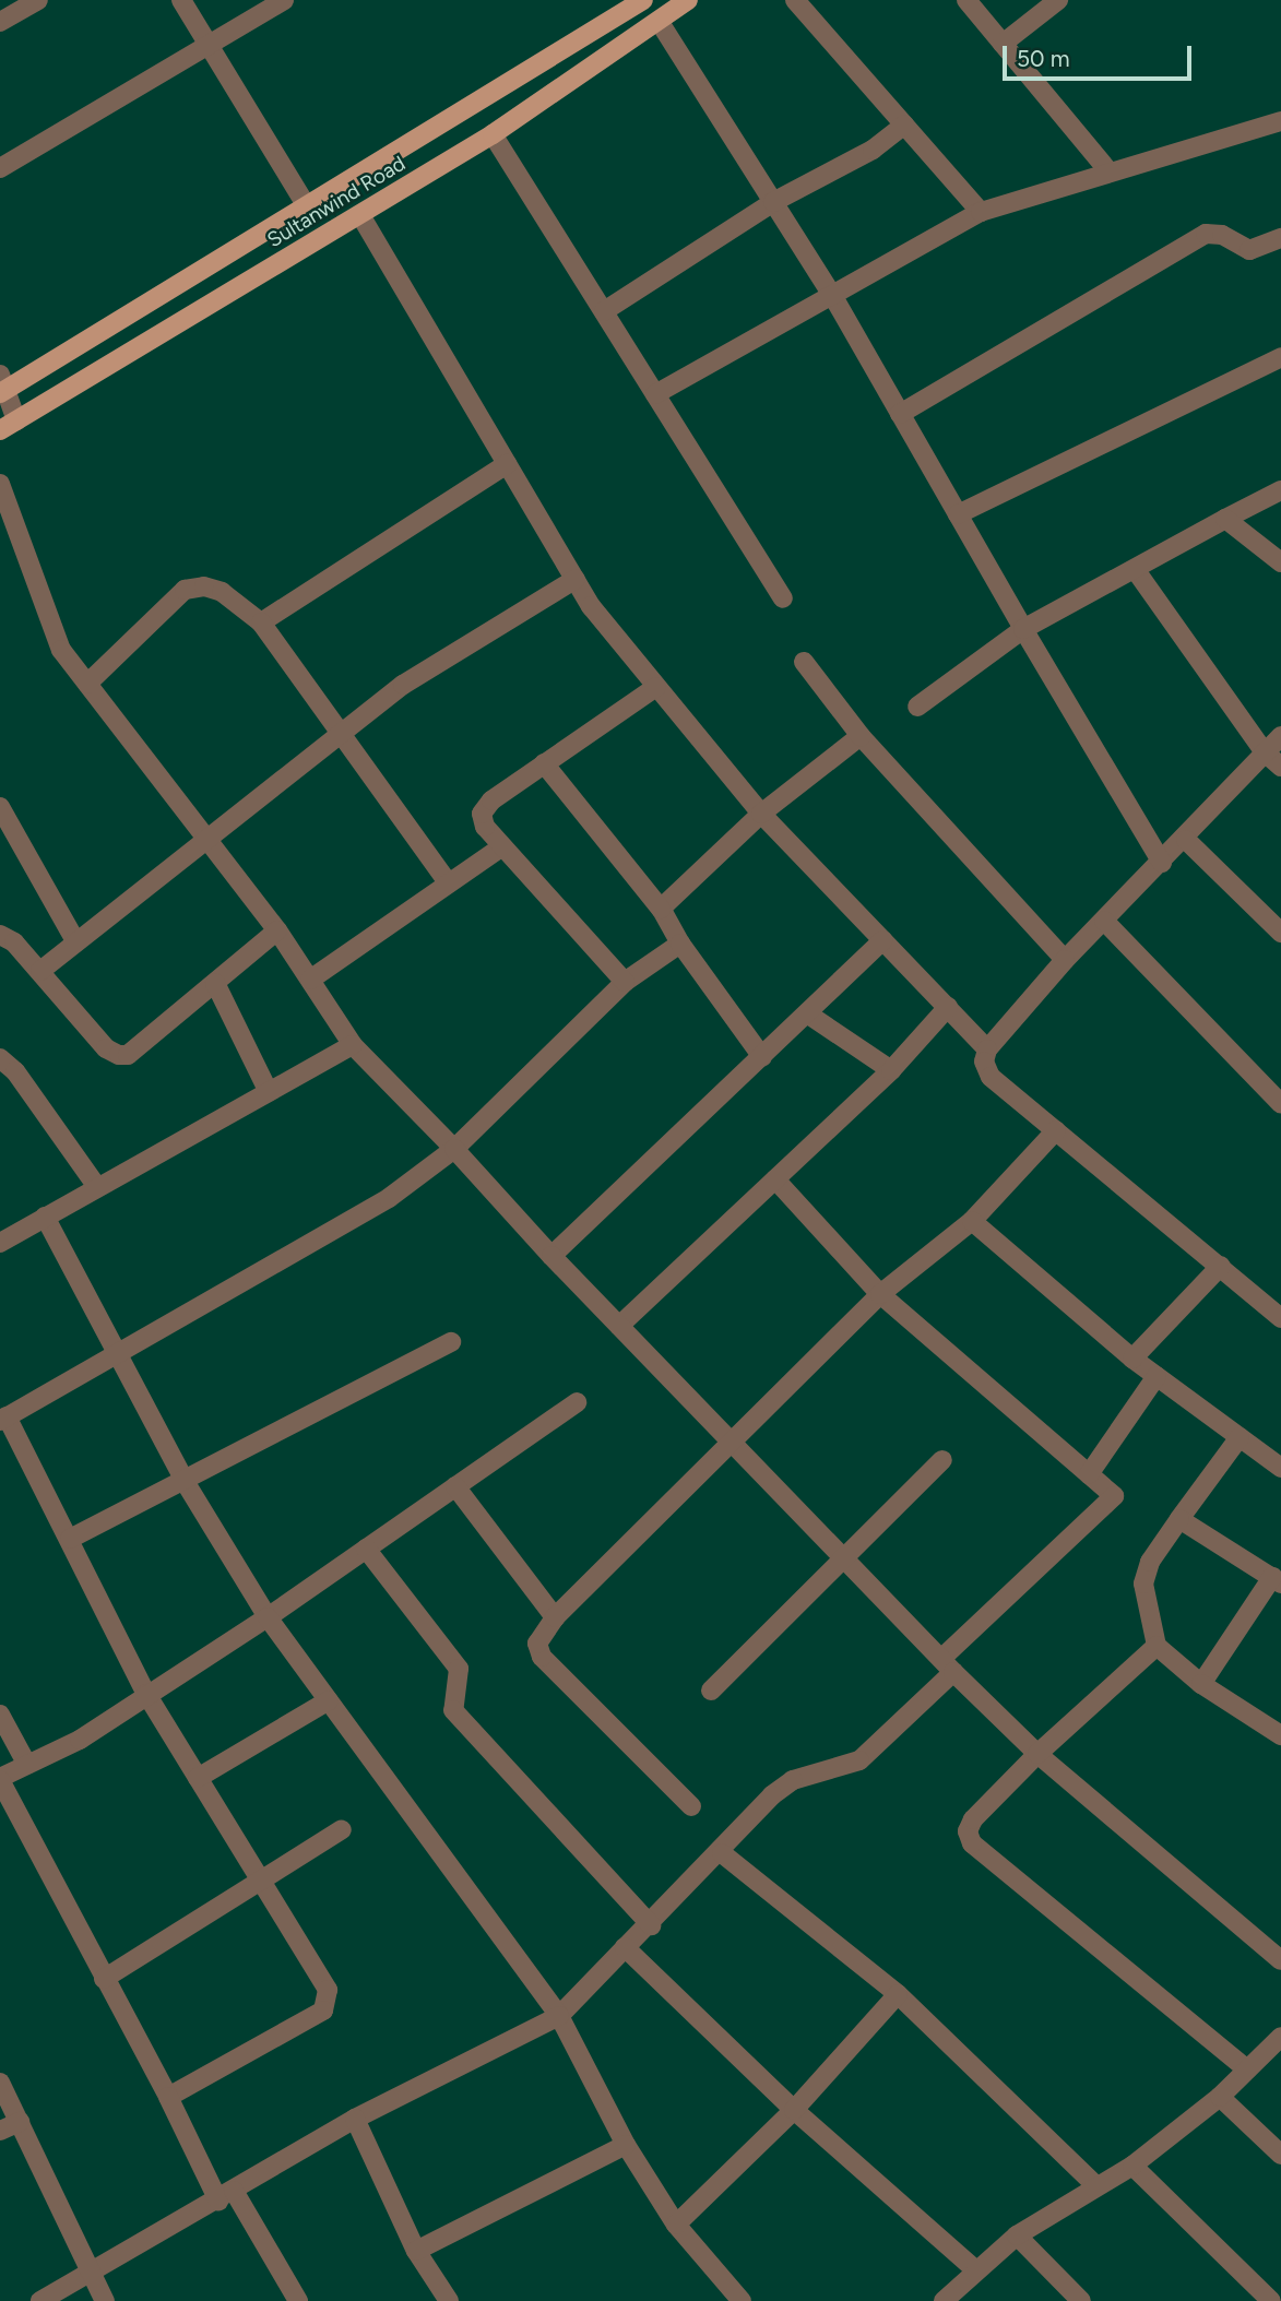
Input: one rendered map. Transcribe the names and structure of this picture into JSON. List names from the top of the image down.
{
  "streets": {
    "main road": ["Sultanwind Road"]
  },
  "scale_bar": "50 m"
}
